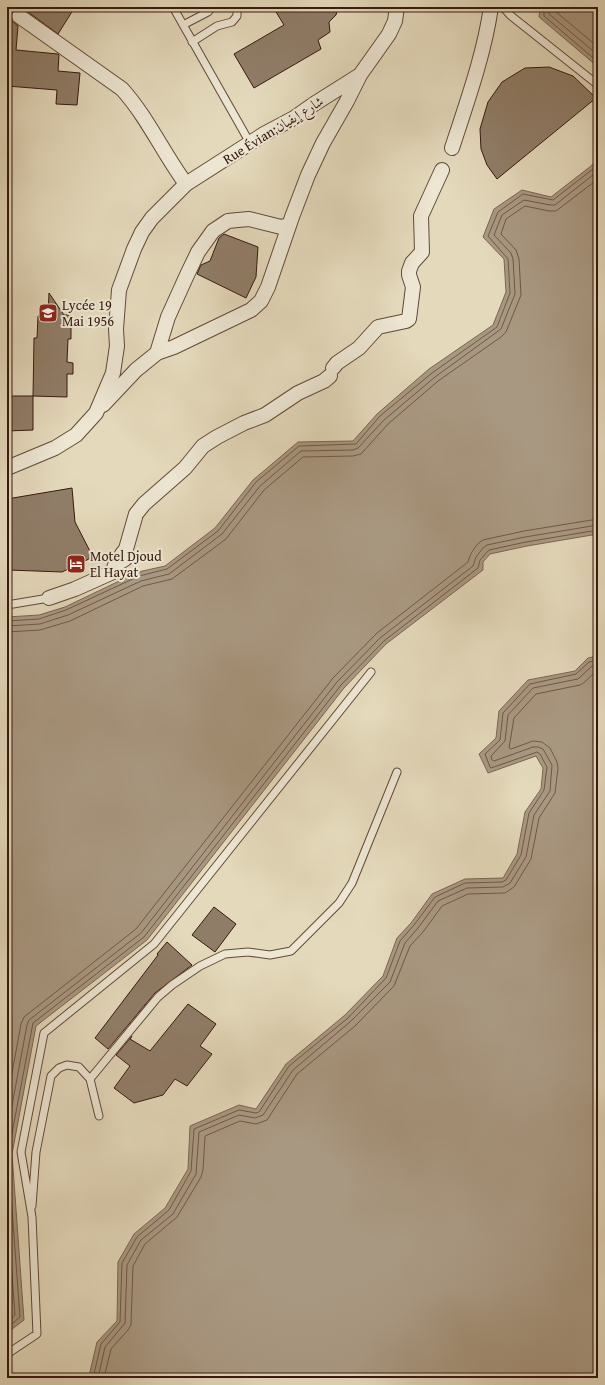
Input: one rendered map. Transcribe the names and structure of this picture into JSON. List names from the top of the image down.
{
  "streets": {
    "street": ["Rue Évian;شارع إيفيان"]
  },
  "places": {
    "school or university": ["Lycée 19 Mai 1956"],
    "hotel": ["Motel Djoud El Hayat"]
  }
}
